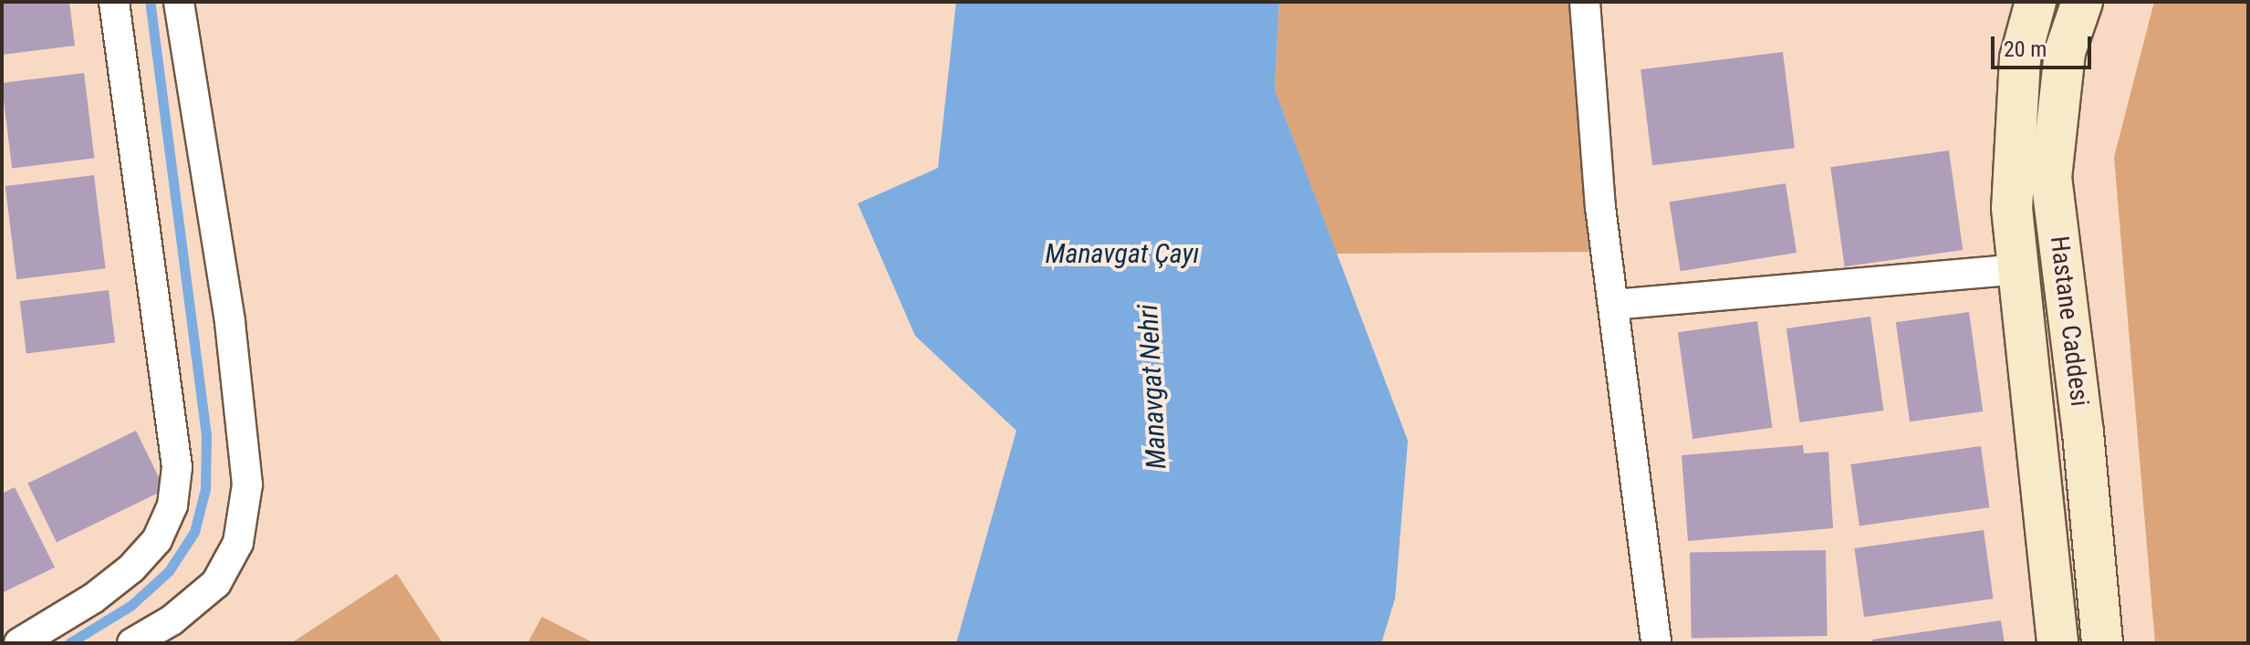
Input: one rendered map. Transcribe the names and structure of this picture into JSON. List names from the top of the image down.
{
  "streets": {
    "main road": ["Hastane Caddesi"]
  },
  "water": ["Manavgat Çayı", "Manavgat Nehri"],
  "scale_bar": "20 m"
}
